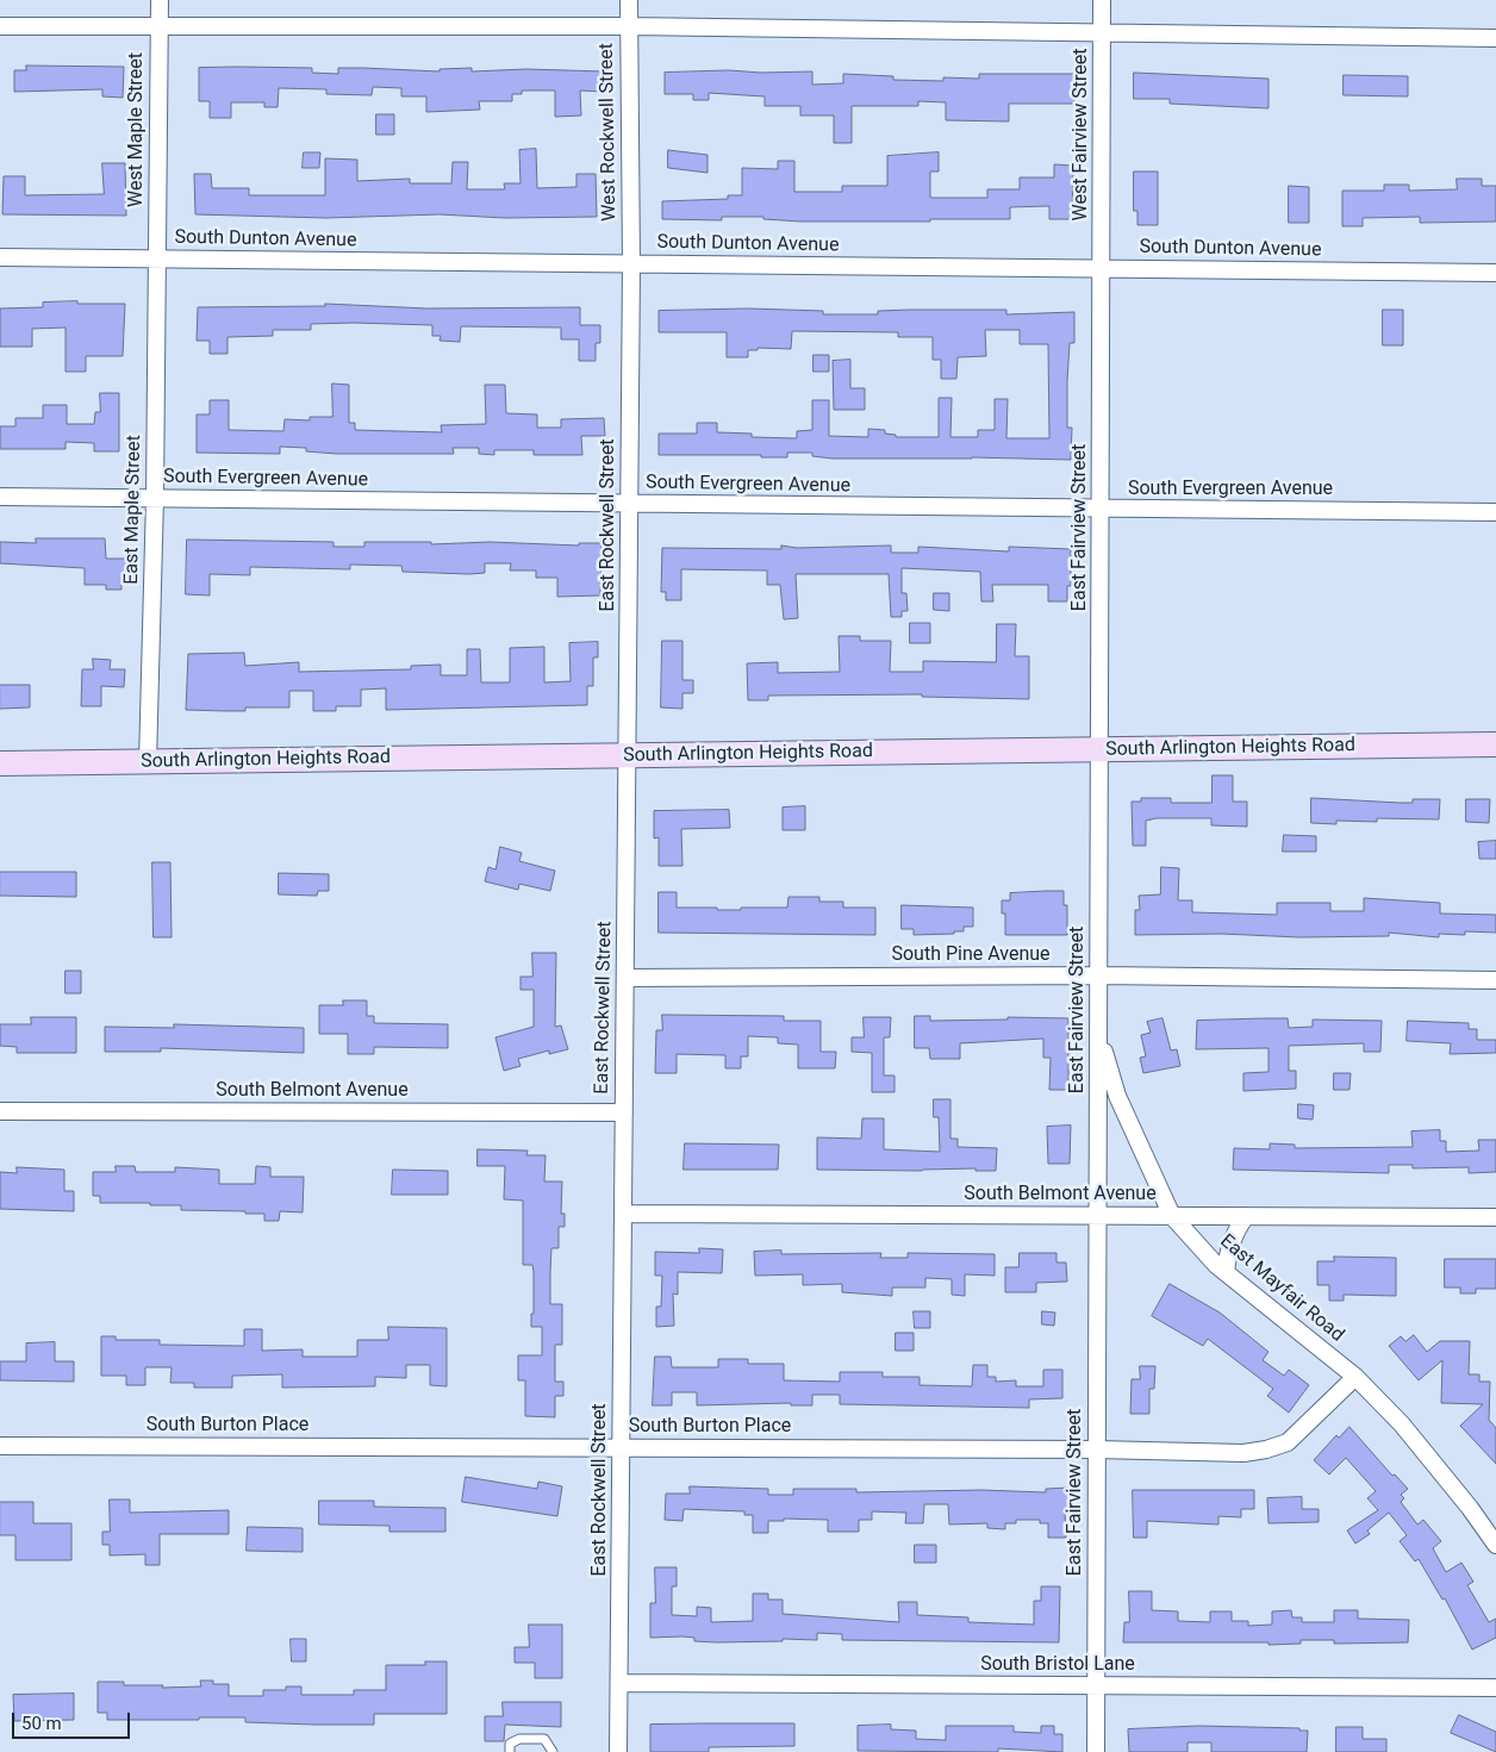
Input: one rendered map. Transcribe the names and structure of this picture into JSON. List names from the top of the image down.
{
  "streets": {
    "main road": ["South Arlington Heights Road"],
    "street": [
      "West Maple Street",
      "West Rockwell Street",
      "West Fairview Street",
      "South Dunton Avenue",
      "South Evergreen Avenue",
      "East Maple Street",
      "East Rockwell Street",
      "East Fairview Street",
      "South Pine Avenue",
      "South Belmont Avenue",
      "East Mayfair Road",
      "South Burton Place",
      "South Bristol Lane"
    ]
  },
  "crossings": [
    ["West Maple Street", "South Dunton Avenue"],
    ["West Maple Street", "East Maple Street"],
    ["West Rockwell Street", "South Dunton Avenue"],
    ["West Rockwell Street", "East Rockwell Street"],
    ["West Fairview Street", "South Dunton Avenue"],
    ["West Fairview Street", "East Fairview Street"],
    ["South Dunton Avenue", "East Maple Street"],
    ["South Dunton Avenue", "East Rockwell Street"],
    ["South Dunton Avenue", "East Fairview Street"],
    ["South Evergreen Avenue", "East Maple Street"],
    ["South Evergreen Avenue", "East Rockwell Street"],
    ["South Evergreen Avenue", "East Fairview Street"],
    ["East Maple Street", "South Arlington Heights Road"],
    ["East Rockwell Street", "South Arlington Heights Road"],
    ["East Rockwell Street", "South Pine Avenue"],
    ["East Rockwell Street", "South Belmont Avenue"],
    ["East Rockwell Street", "South Burton Place"],
    ["East Rockwell Street", "South Bristol Lane"],
    ["East Fairview Street", "South Arlington Heights Road"],
    ["East Fairview Street", "South Pine Avenue"],
    ["East Fairview Street", "South Belmont Avenue"],
    ["East Fairview Street", "East Mayfair Road"],
    ["East Fairview Street", "South Burton Place"],
    ["East Fairview Street", "South Bristol Lane"],
    ["South Belmont Avenue", "East Mayfair Road"],
    ["East Mayfair Road", "South Burton Place"]
  ],
  "scale_bar": "50 m"
}
